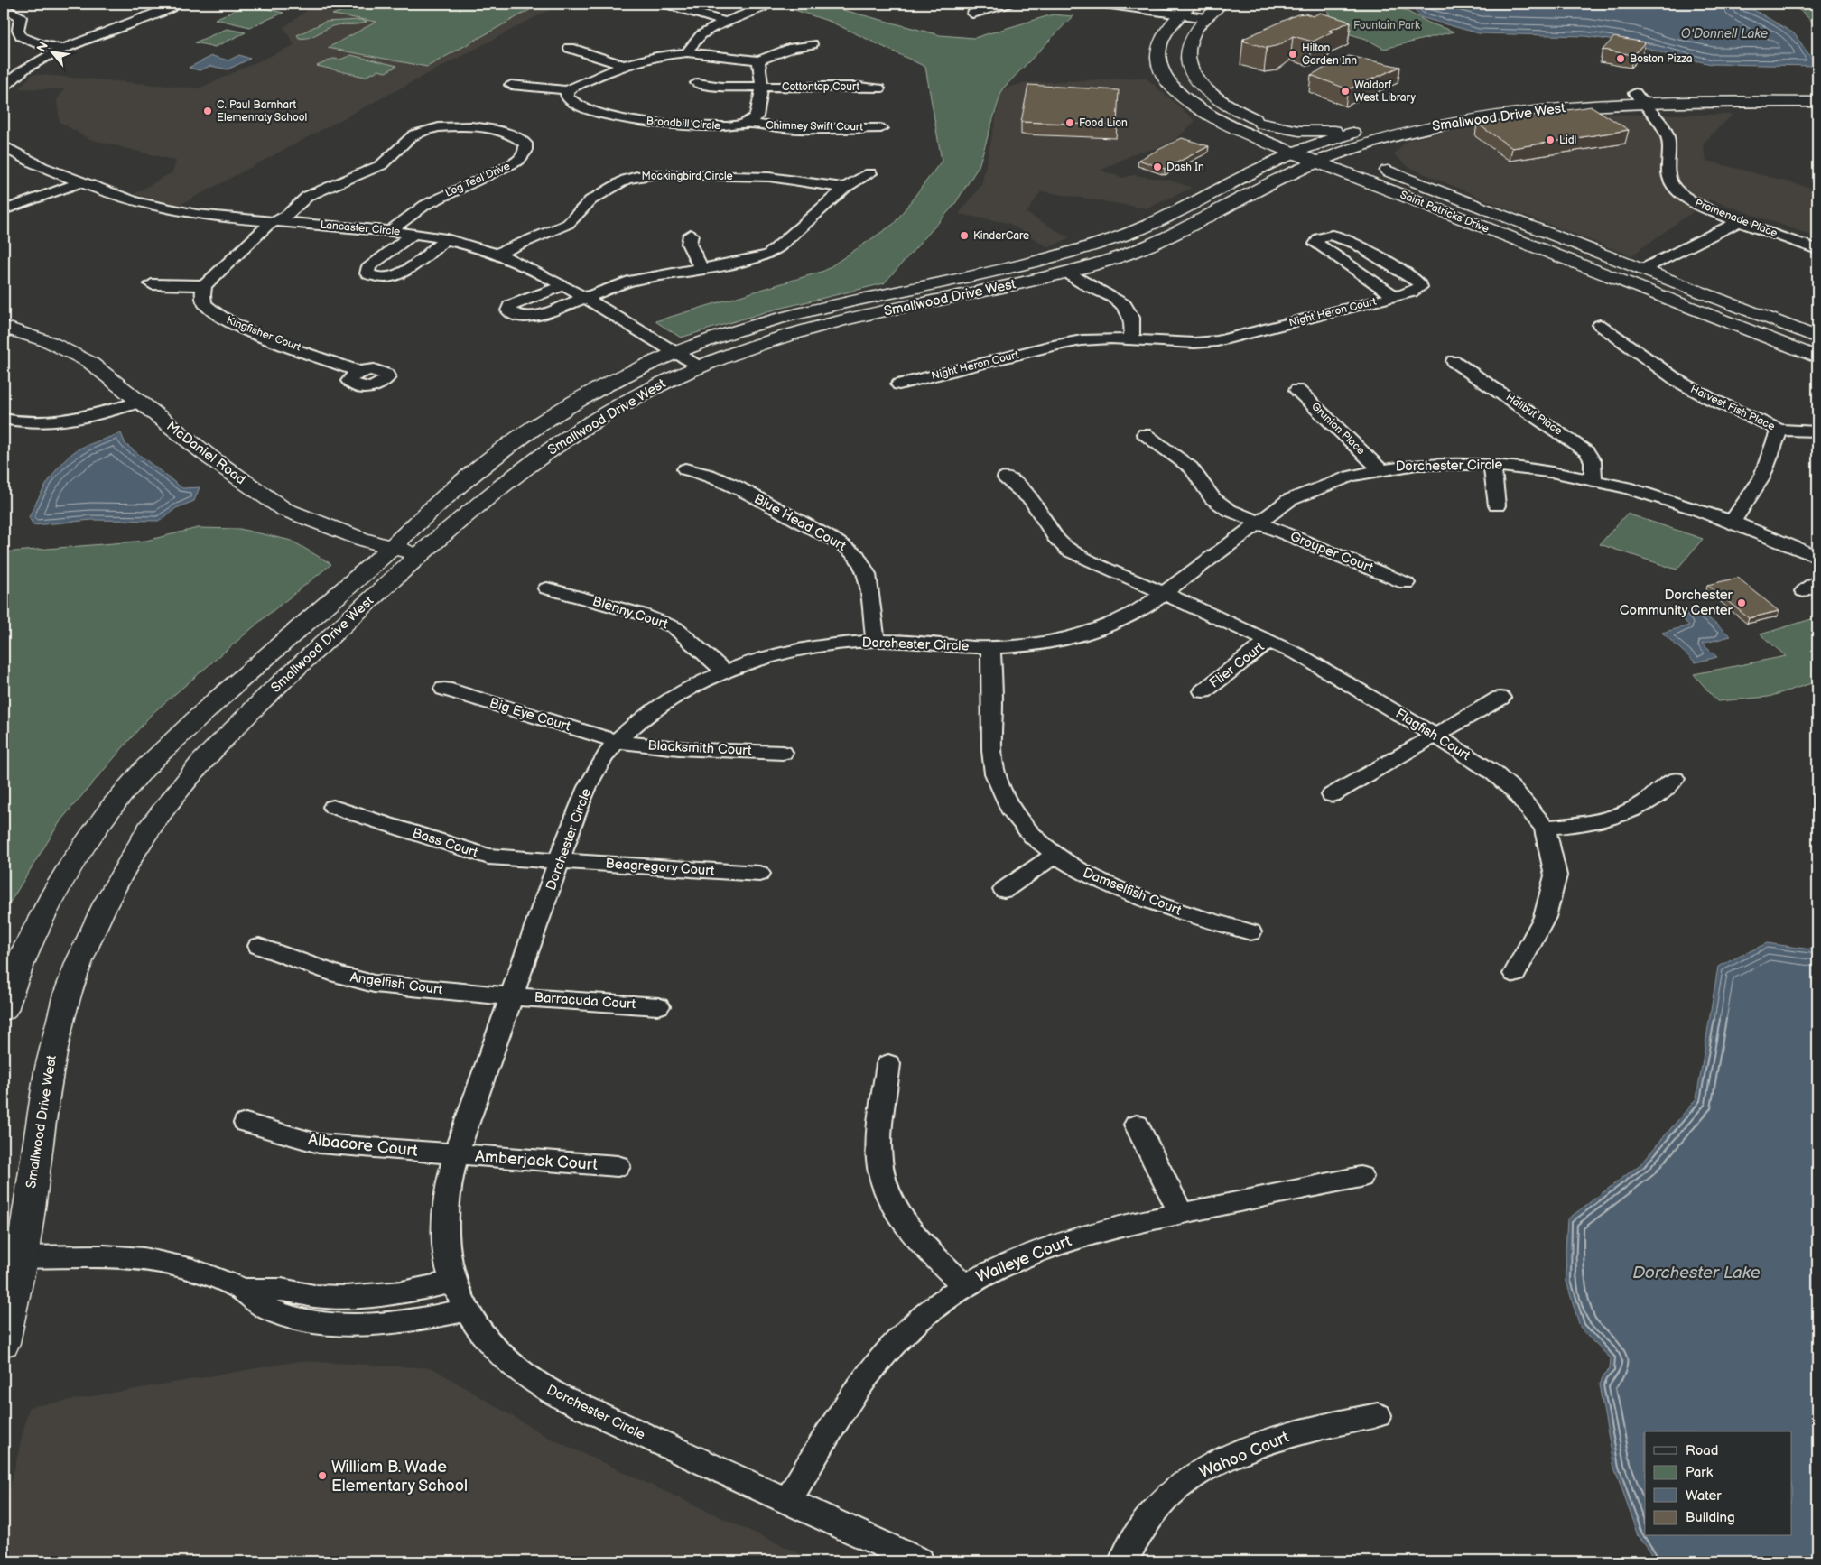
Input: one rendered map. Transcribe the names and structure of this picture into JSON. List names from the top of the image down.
{
  "streets": {
    "main road": ["Smallwood Drive West", "Saint Patricks Drive", "McDaniel Road"],
    "street": [
      "Cottontop Court",
      "Broadbill Circle",
      "Chimney Swift Court",
      "Mockingbird Circle",
      "Log Teal Drive",
      "Promenade Place",
      "Lancaster Circle",
      "Night Heron Court",
      "Kingfisher Court",
      "Harvest Fish Place",
      "Halibut Place",
      "Grunion Place",
      "Dorchester Circle",
      "Blue Head Court",
      "Grouper Court",
      "Blenny Court",
      "Flier Court",
      "Big Eye Court",
      "Flagfish Court",
      "Blacksmith Court",
      "Bass Court",
      "Beagregory Court",
      "Damselfish Court",
      "Angelfish Court",
      "Barracuda Court",
      "Albacore Court",
      "Amberjack Court",
      "Walleye Court",
      "Wahoo Court"
    ]
  },
  "crossings": [
    ["Smallwood Drive West", "Saint Patricks Drive"],
    ["Smallwood Drive West", "Promenade Place"],
    ["Smallwood Drive West", "Lancaster Circle"],
    ["Smallwood Drive West", "McDaniel Road"],
    ["Broadbill Circle", "Chimney Swift Court"],
    ["Mockingbird Circle", "Lancaster Circle"],
    ["Log Teal Drive", "Lancaster Circle"],
    ["Harvest Fish Place", "Dorchester Circle"],
    ["Halibut Place", "Dorchester Circle"],
    ["Grunion Place", "Dorchester Circle"],
    ["Dorchester Circle", "Blue Head Court"],
    ["Dorchester Circle", "Grouper Court"],
    ["Dorchester Circle", "Blenny Court"],
    ["Dorchester Circle", "Big Eye Court"],
    ["Dorchester Circle", "Flagfish Court"],
    ["Dorchester Circle", "Blacksmith Court"],
    ["Dorchester Circle", "Bass Court"],
    ["Dorchester Circle", "Beagregory Court"],
    ["Dorchester Circle", "Damselfish Court"],
    ["Dorchester Circle", "Angelfish Court"],
    ["Dorchester Circle", "Barracuda Court"],
    ["Dorchester Circle", "Albacore Court"],
    ["Dorchester Circle", "Amberjack Court"],
    ["Dorchester Circle", "Walleye Court"],
    ["Flier Court", "Flagfish Court"],
    ["Big Eye Court", "Blacksmith Court"],
    ["Bass Court", "Beagregory Court"],
    ["Angelfish Court", "Barracuda Court"],
    ["Albacore Court", "Amberjack Court"]
  ],
  "water": ["O'Donnell Lake", "Dorchester Lake"],
  "parks": ["Fountain Park"],
  "places": [
    "Hilton Garden Inn",
    "Boston Pizza",
    "Waldorf West Library",
    "C. Paul Barnhart Elemenraty School",
    "Food Lion",
    "Lidl",
    "Dash In",
    "KinderCare",
    "Dorchester Community Center",
    "William B. Wade Elementary School"
  ],
  "legend": [
    "Road",
    "Park",
    "Water",
    "Building"
  ],
  "north": "top left"
}
